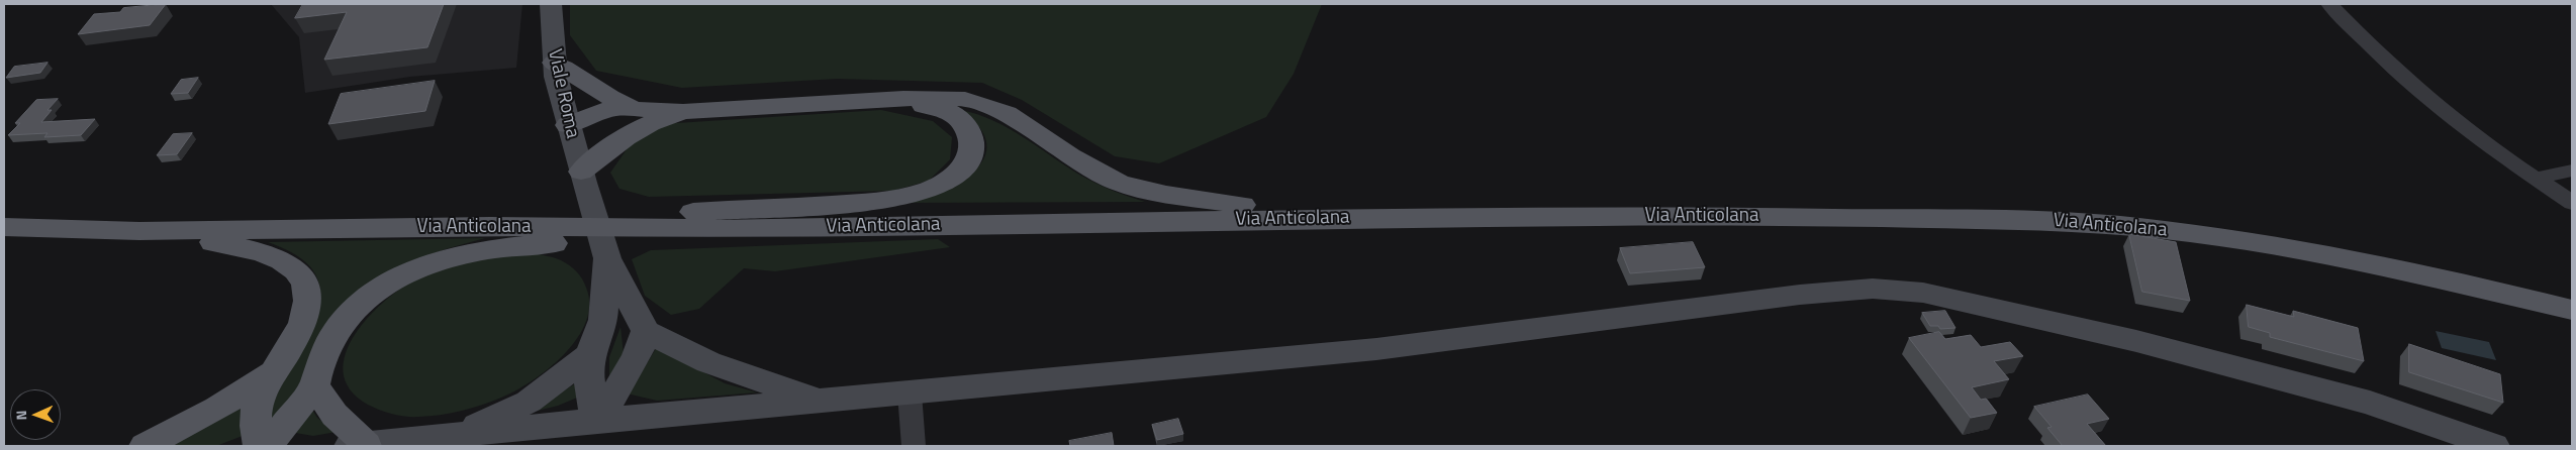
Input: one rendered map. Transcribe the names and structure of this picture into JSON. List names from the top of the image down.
{
  "streets": {
    "main road": ["Via Anticolana"],
    "street": ["Viale Roma"]
  },
  "north": "left"
}
